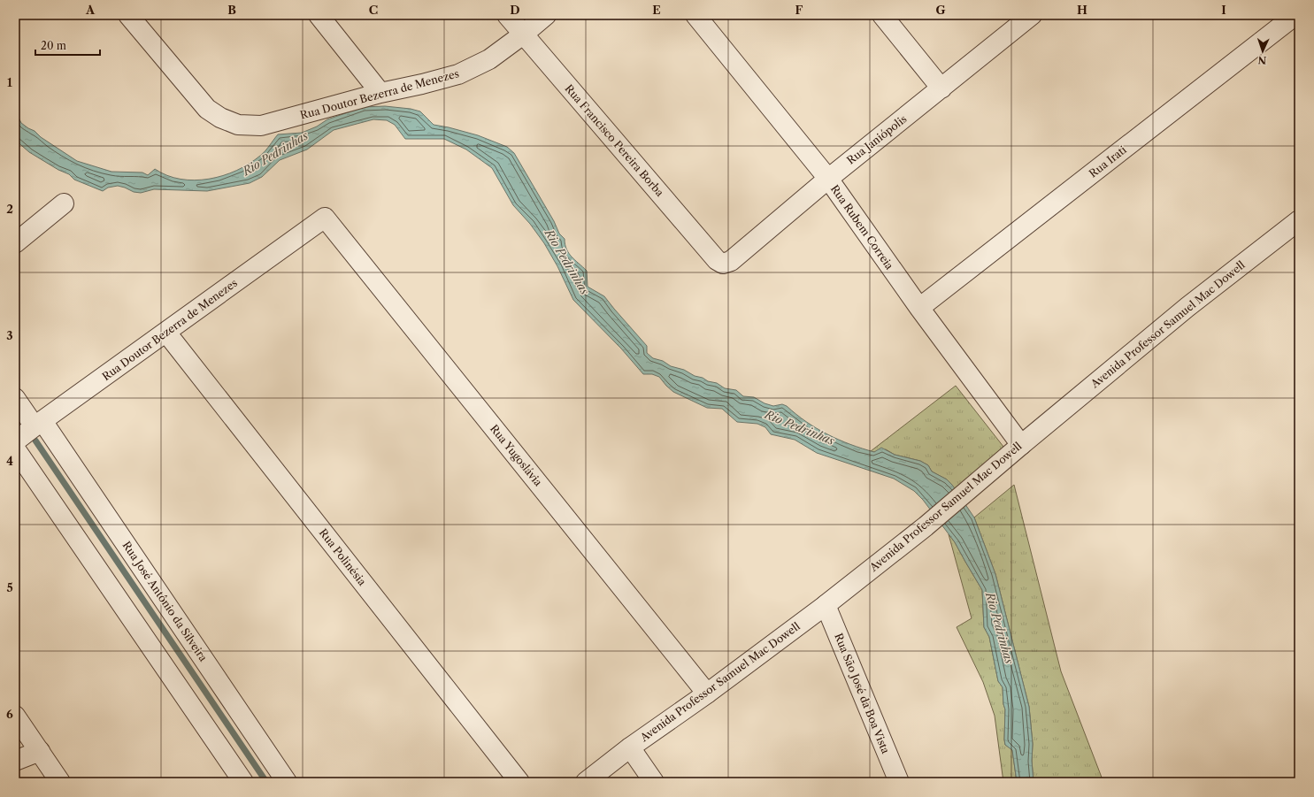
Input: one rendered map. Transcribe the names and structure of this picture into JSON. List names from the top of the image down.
{
  "streets": {
    "street": [
      "Rua Doutor Bezerra de Menezes",
      "Rua Janiópolis",
      "Rua Francisco Pereira Borba",
      "Rua Irati",
      "Rua Rubem Correia",
      "Avenida Professor Samuel Mac Dowell",
      "Rua Yugoslávia",
      "Rua Polinésia",
      "Rua José Antônio da Silveira",
      "Rua São José da Boa Vista"
    ]
  },
  "crossings": [
    ["Rua Doutor Bezerra de Menezes", "Rua Francisco Pereira Borba"],
    ["Rua Doutor Bezerra de Menezes", "Rua Yugoslávia"],
    ["Rua Doutor Bezerra de Menezes", "Rua Polinésia"],
    ["Rua Doutor Bezerra de Menezes", "Rua José Antônio da Silveira"],
    ["Rua Janiópolis", "Rua Francisco Pereira Borba"],
    ["Rua Janiópolis", "Rua Rubem Correia"],
    ["Rua Irati", "Rua Rubem Correia"],
    ["Rua Rubem Correia", "Avenida Professor Samuel Mac Dowell"],
    ["Avenida Professor Samuel Mac Dowell", "Rua Yugoslávia"],
    ["Avenida Professor Samuel Mac Dowell", "Rua São José da Boa Vista"]
  ],
  "water": ["Rio Pedrinhas"],
  "scale_bar": "20 m",
  "north": "bottom",
  "grid": {
    "columns": [
      "A",
      "B",
      "C",
      "D",
      "E",
      "F",
      "G",
      "H",
      "I"
    ],
    "rows": [
      "1",
      "2",
      "3",
      "4",
      "5",
      "6"
    ]
  }
}
